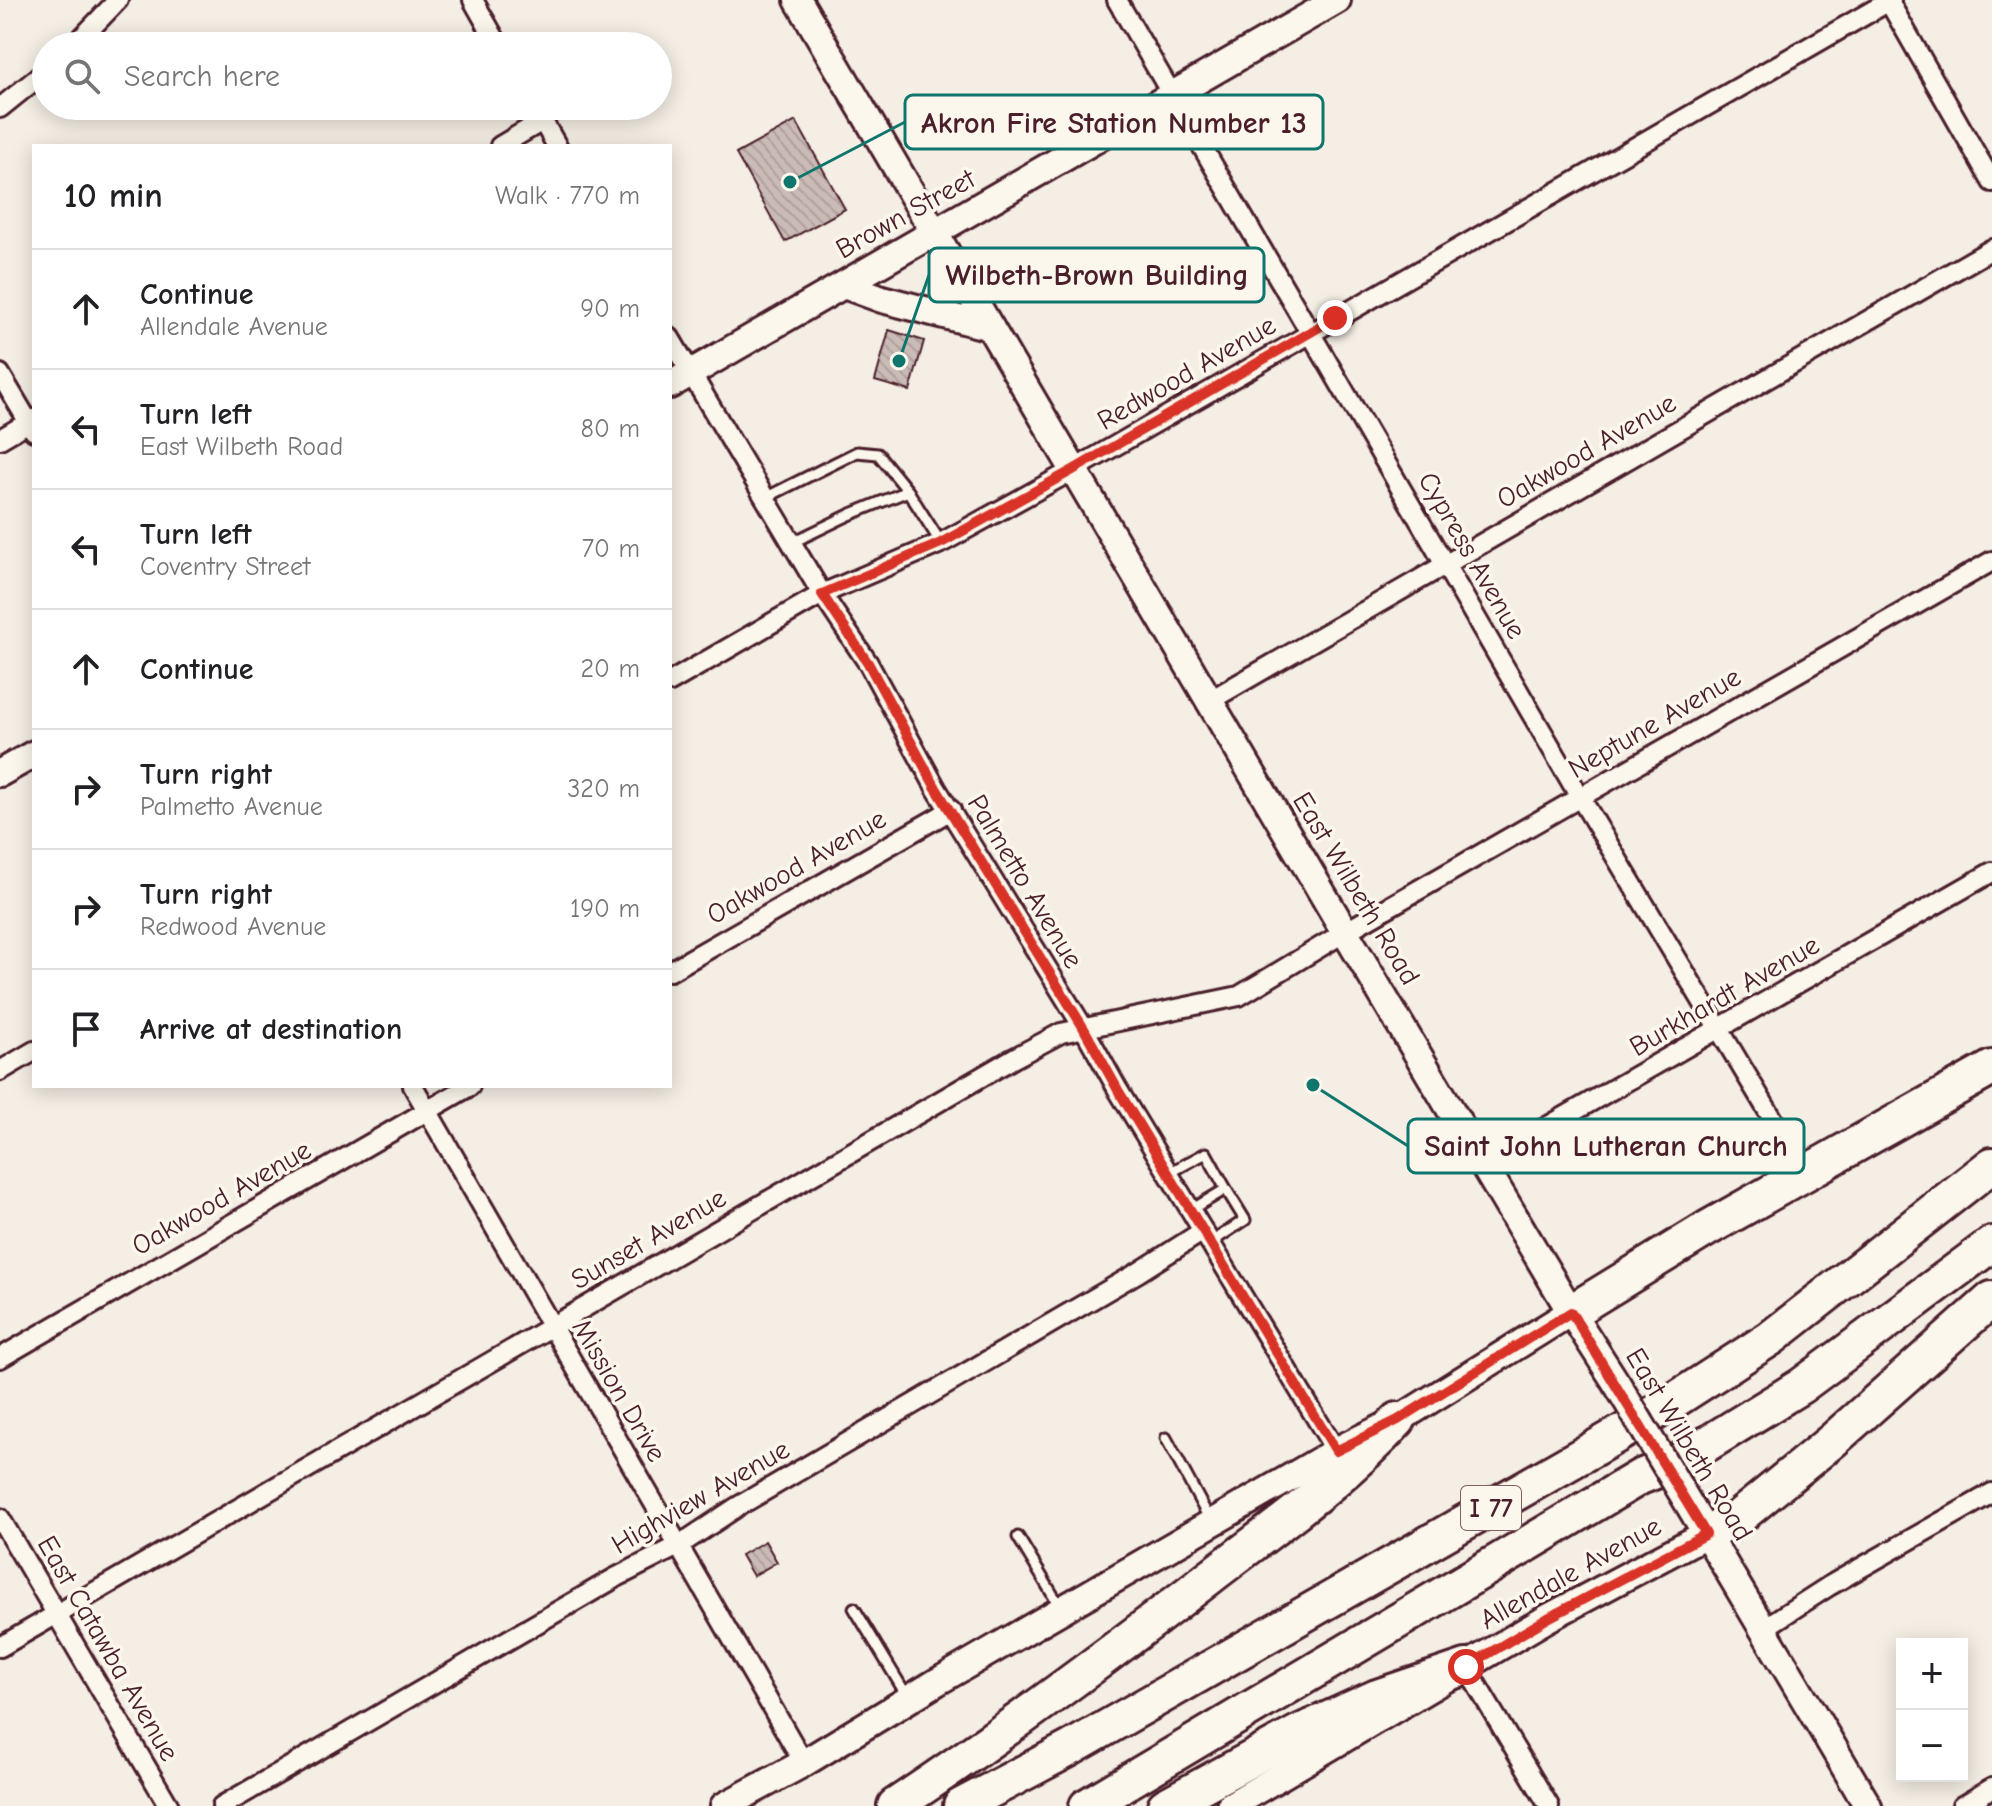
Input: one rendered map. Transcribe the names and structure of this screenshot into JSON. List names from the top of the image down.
{
  "streets": {
    "highway": ["I 77"],
    "main road": ["Brown Street", "East Wilbeth Road", "Allendale Avenue"],
    "street": [
      "Redwood Avenue",
      "Oakwood Avenue",
      "Cypress Avenue",
      "Neptune Avenue",
      "Palmetto Avenue",
      "Burkhardt Avenue",
      "Sunset Avenue",
      "Mission Drive",
      "Highview Avenue",
      "East Catawba Avenue"
    ]
  },
  "crossings": [
    ["Brown Street", "Cypress Avenue"],
    ["Brown Street", "Palmetto Avenue"],
    ["Brown Street", "East Wilbeth Road"],
    ["Redwood Avenue", "Cypress Avenue"],
    ["Redwood Avenue", "Palmetto Avenue"],
    ["Redwood Avenue", "East Wilbeth Road"],
    ["Oakwood Avenue", "Cypress Avenue"],
    ["Oakwood Avenue", "Palmetto Avenue"],
    ["Oakwood Avenue", "East Wilbeth Road"],
    ["Oakwood Avenue", "Mission Drive"],
    ["Cypress Avenue", "Neptune Avenue"],
    ["Cypress Avenue", "Burkhardt Avenue"],
    ["Neptune Avenue", "East Wilbeth Road"],
    ["Neptune Avenue", "Sunset Avenue"],
    ["Palmetto Avenue", "Sunset Avenue"],
    ["Palmetto Avenue", "Highview Avenue"],
    ["East Wilbeth Road", "Burkhardt Avenue"],
    ["East Wilbeth Road", "Sunset Avenue"],
    ["East Wilbeth Road", "Allendale Avenue"],
    ["Sunset Avenue", "Mission Drive"],
    ["Sunset Avenue", "East Catawba Avenue"],
    ["Mission Drive", "Highview Avenue"]
  ],
  "places": ["Akron Fire Station Number 13", "Wilbeth-Brown Building", "Saint John Lutheran Church"],
  "page": {
    "search": "Search here",
    "heading": ["10 min", "Walk · 770 m"],
    "list": [
      ["Continue", "Allendale Avenue", "90 m"],
      ["Turn left", "East Wilbeth Road", "80 m"],
      ["Turn left", "Coventry Street", "70 m"],
      ["Continue", "20 m"],
      ["Turn right", "Palmetto Avenue", "320 m"],
      ["Turn right", "Redwood Avenue", "190 m"],
      "Arrive at destination"
    ],
    "map_buttons": ["+", "−"]
  }
}
